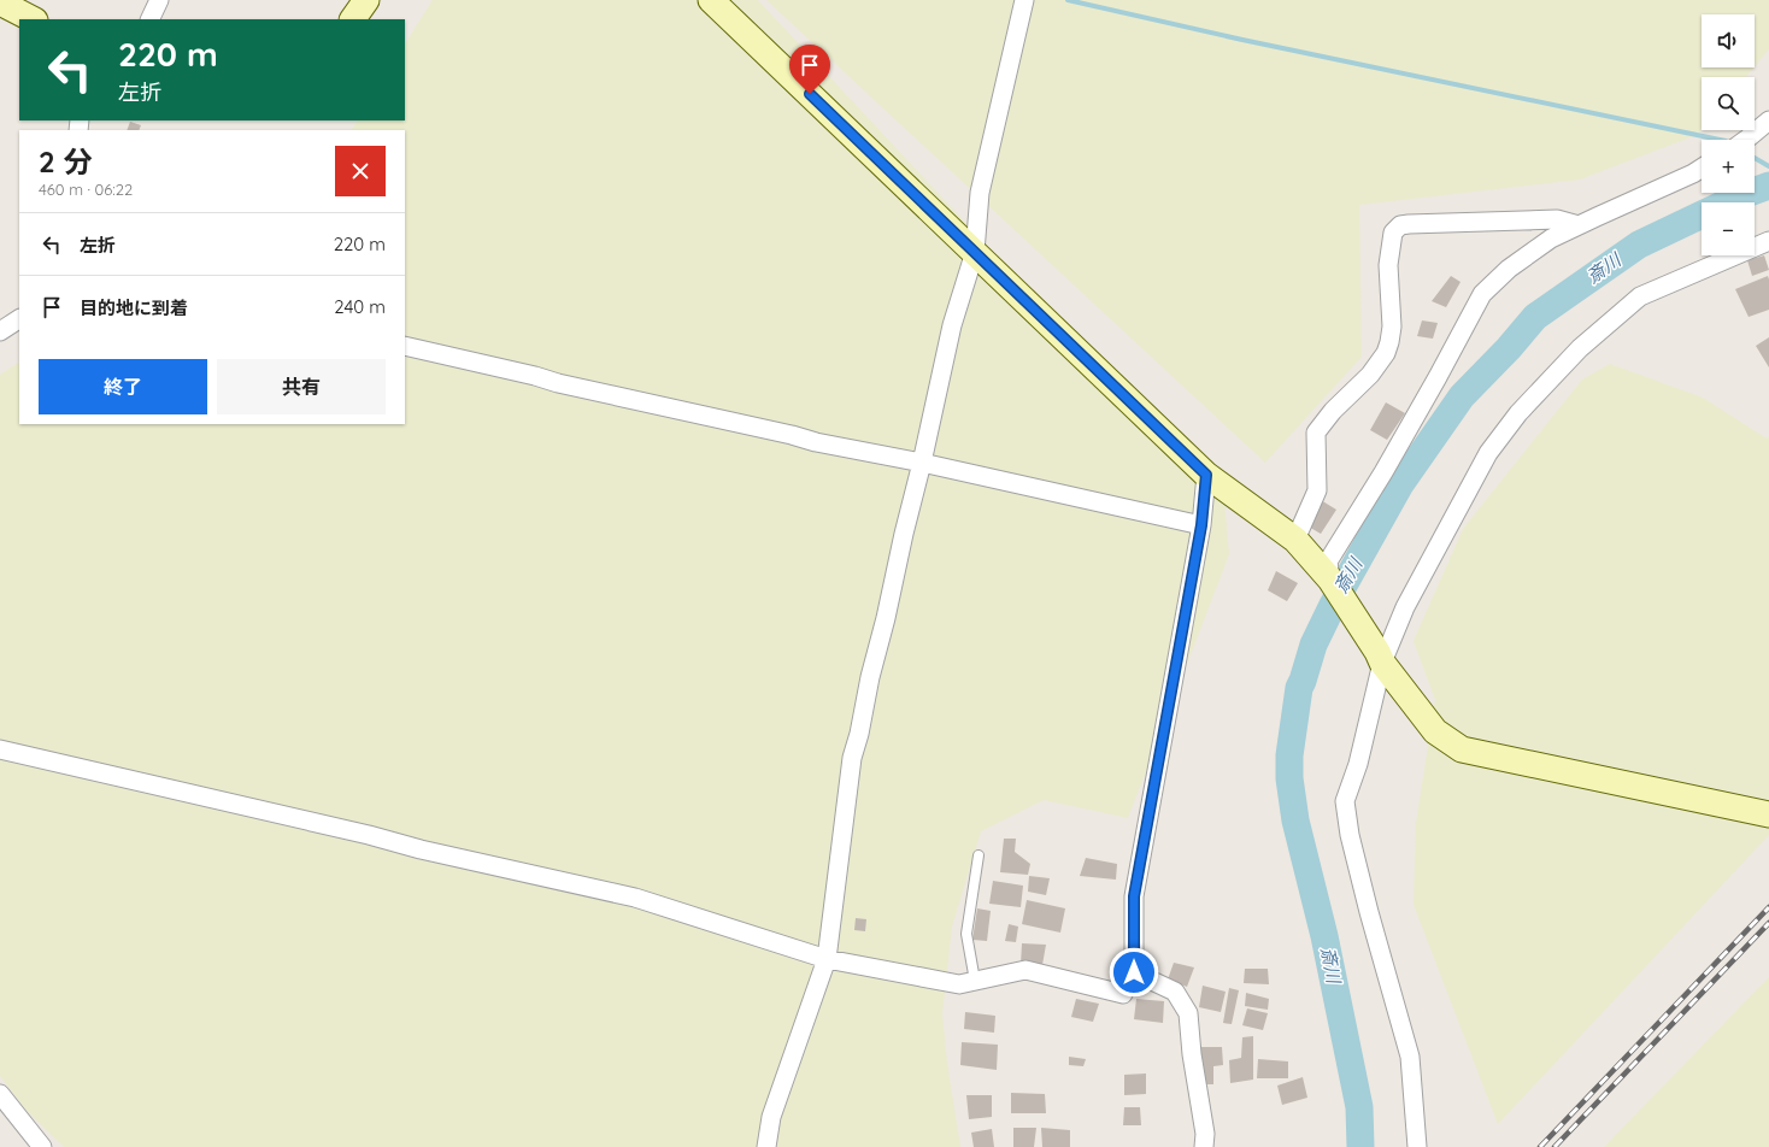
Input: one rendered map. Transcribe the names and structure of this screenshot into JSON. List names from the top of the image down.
{
  "water": ["斎川"],
  "page": {
    "map_buttons": ["+", "−"],
    "turn": ["220 m", "左折"],
    "heading": ["2 分", "460 m · 06:22"],
    "list": [
      {
        "name": "左折",
        "value": "220 m"
      },
      {
        "name": "目的地に到着",
        "value": "240 m"
      }
    ],
    "buttons": ["終了", "共有"]
  }
}
